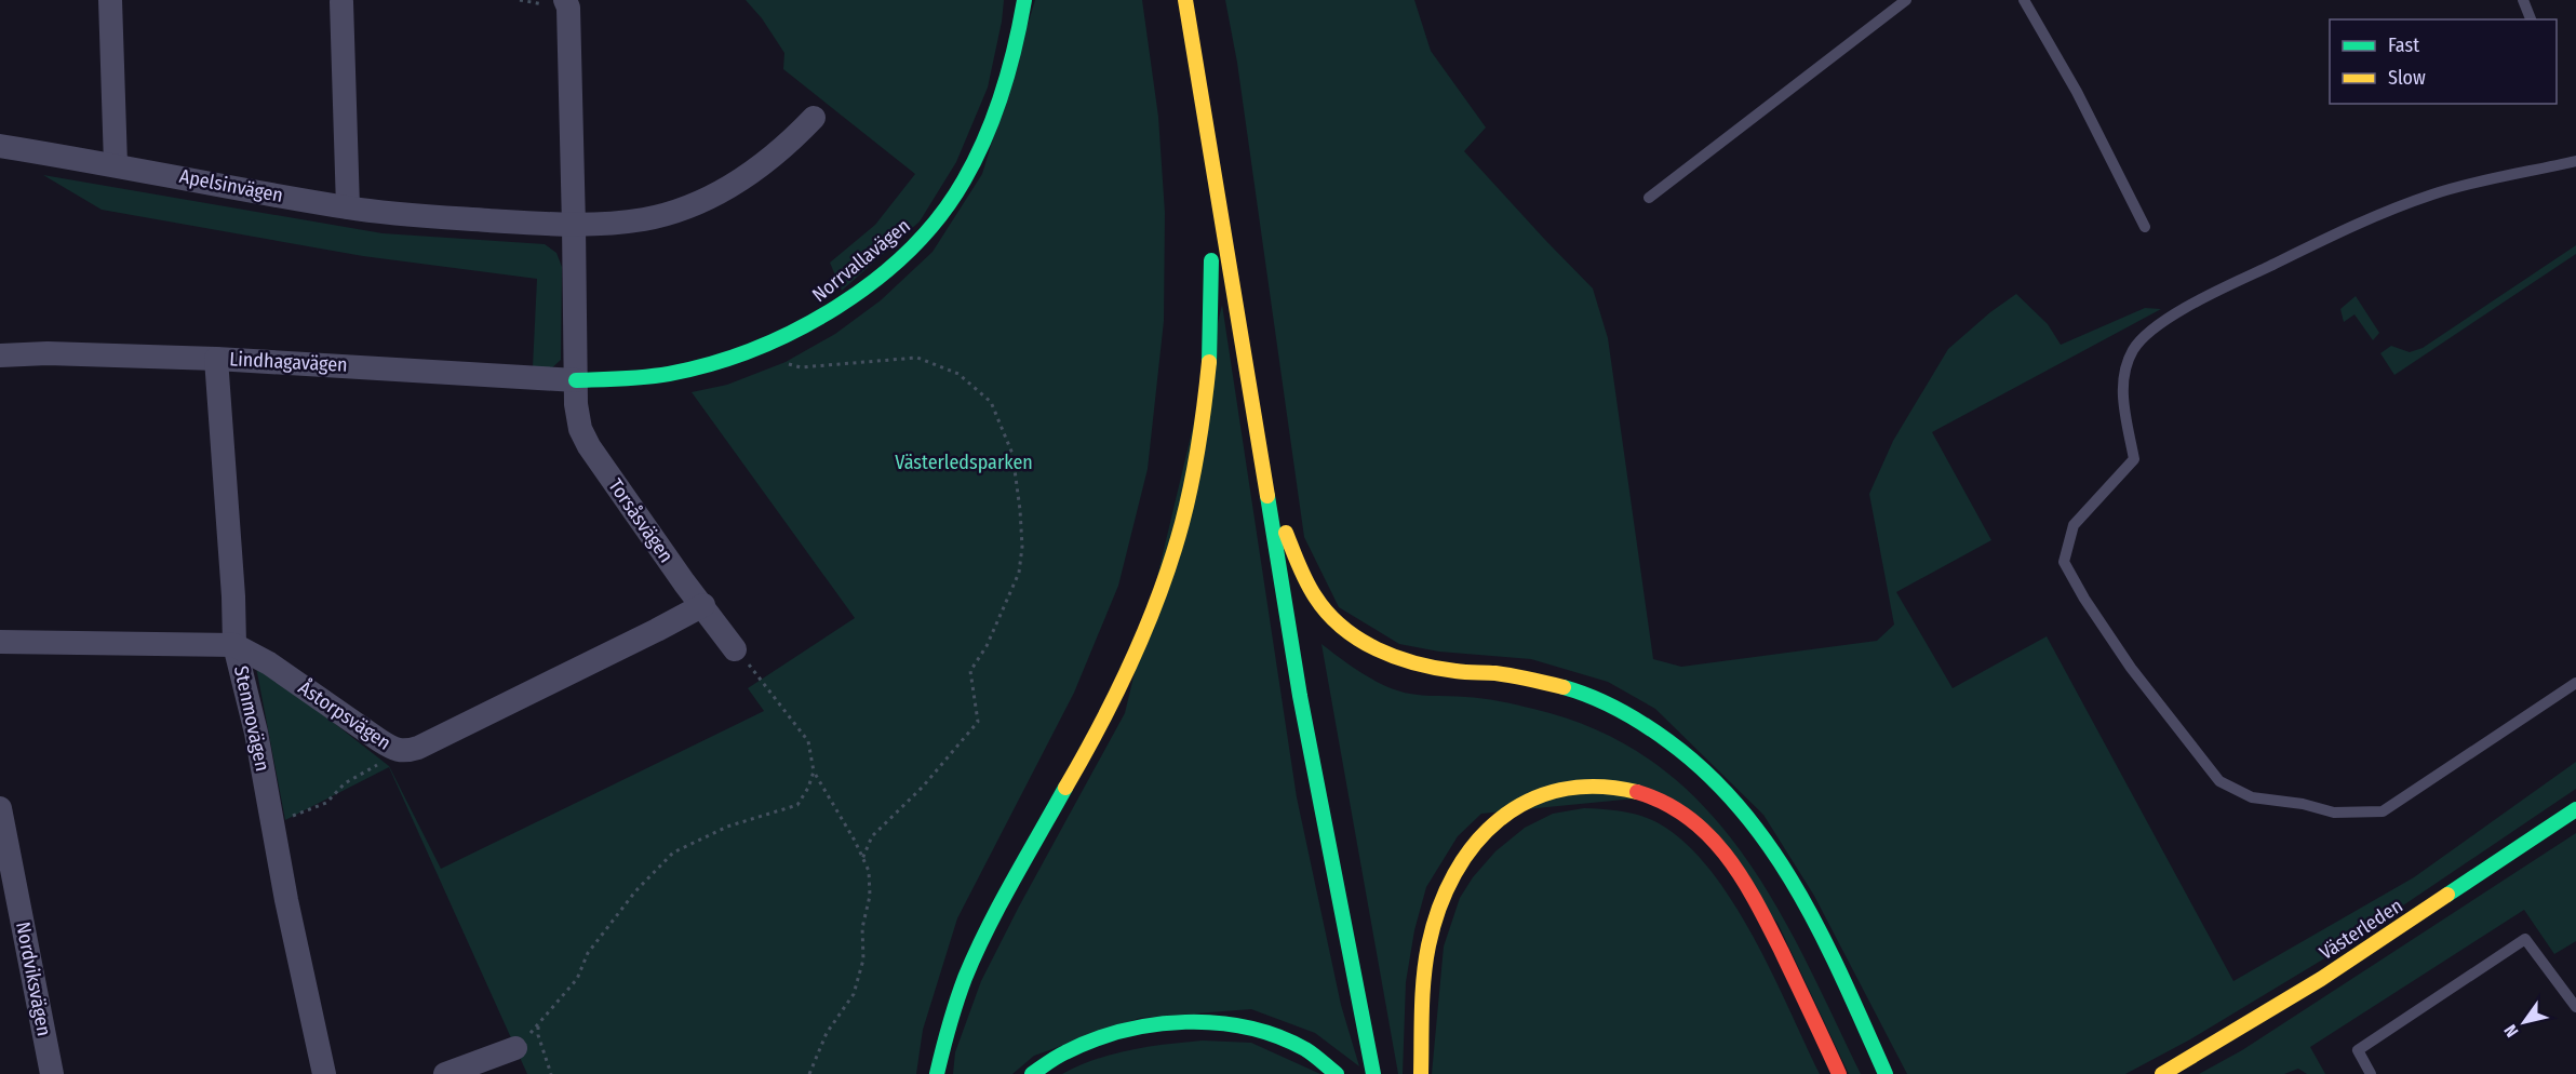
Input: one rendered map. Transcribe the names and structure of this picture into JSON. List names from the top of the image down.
{
  "streets": {
    "main road": ["Norrvallavägen", "Västerleden"],
    "street": [
      "Apelsinvägen",
      "Lindhagavägen",
      "Torsåsvägen",
      "Åstorpsvägen",
      "Stenmovägen",
      "Nordviksvägen"
    ]
  },
  "crossings": [
    ["Norrvallavägen", "Lindhagavägen"],
    ["Norrvallavägen", "Torsåsvägen"],
    ["Lindhagavägen", "Torsåsvägen"],
    ["Lindhagavägen", "Stenmovägen"],
    ["Torsåsvägen", "Åstorpsvägen"],
    ["Åstorpsvägen", "Stenmovägen"]
  ],
  "parks": ["Västerledsparken"],
  "legend": ["Fast", "Slow"],
  "north": "bottom left"
}
